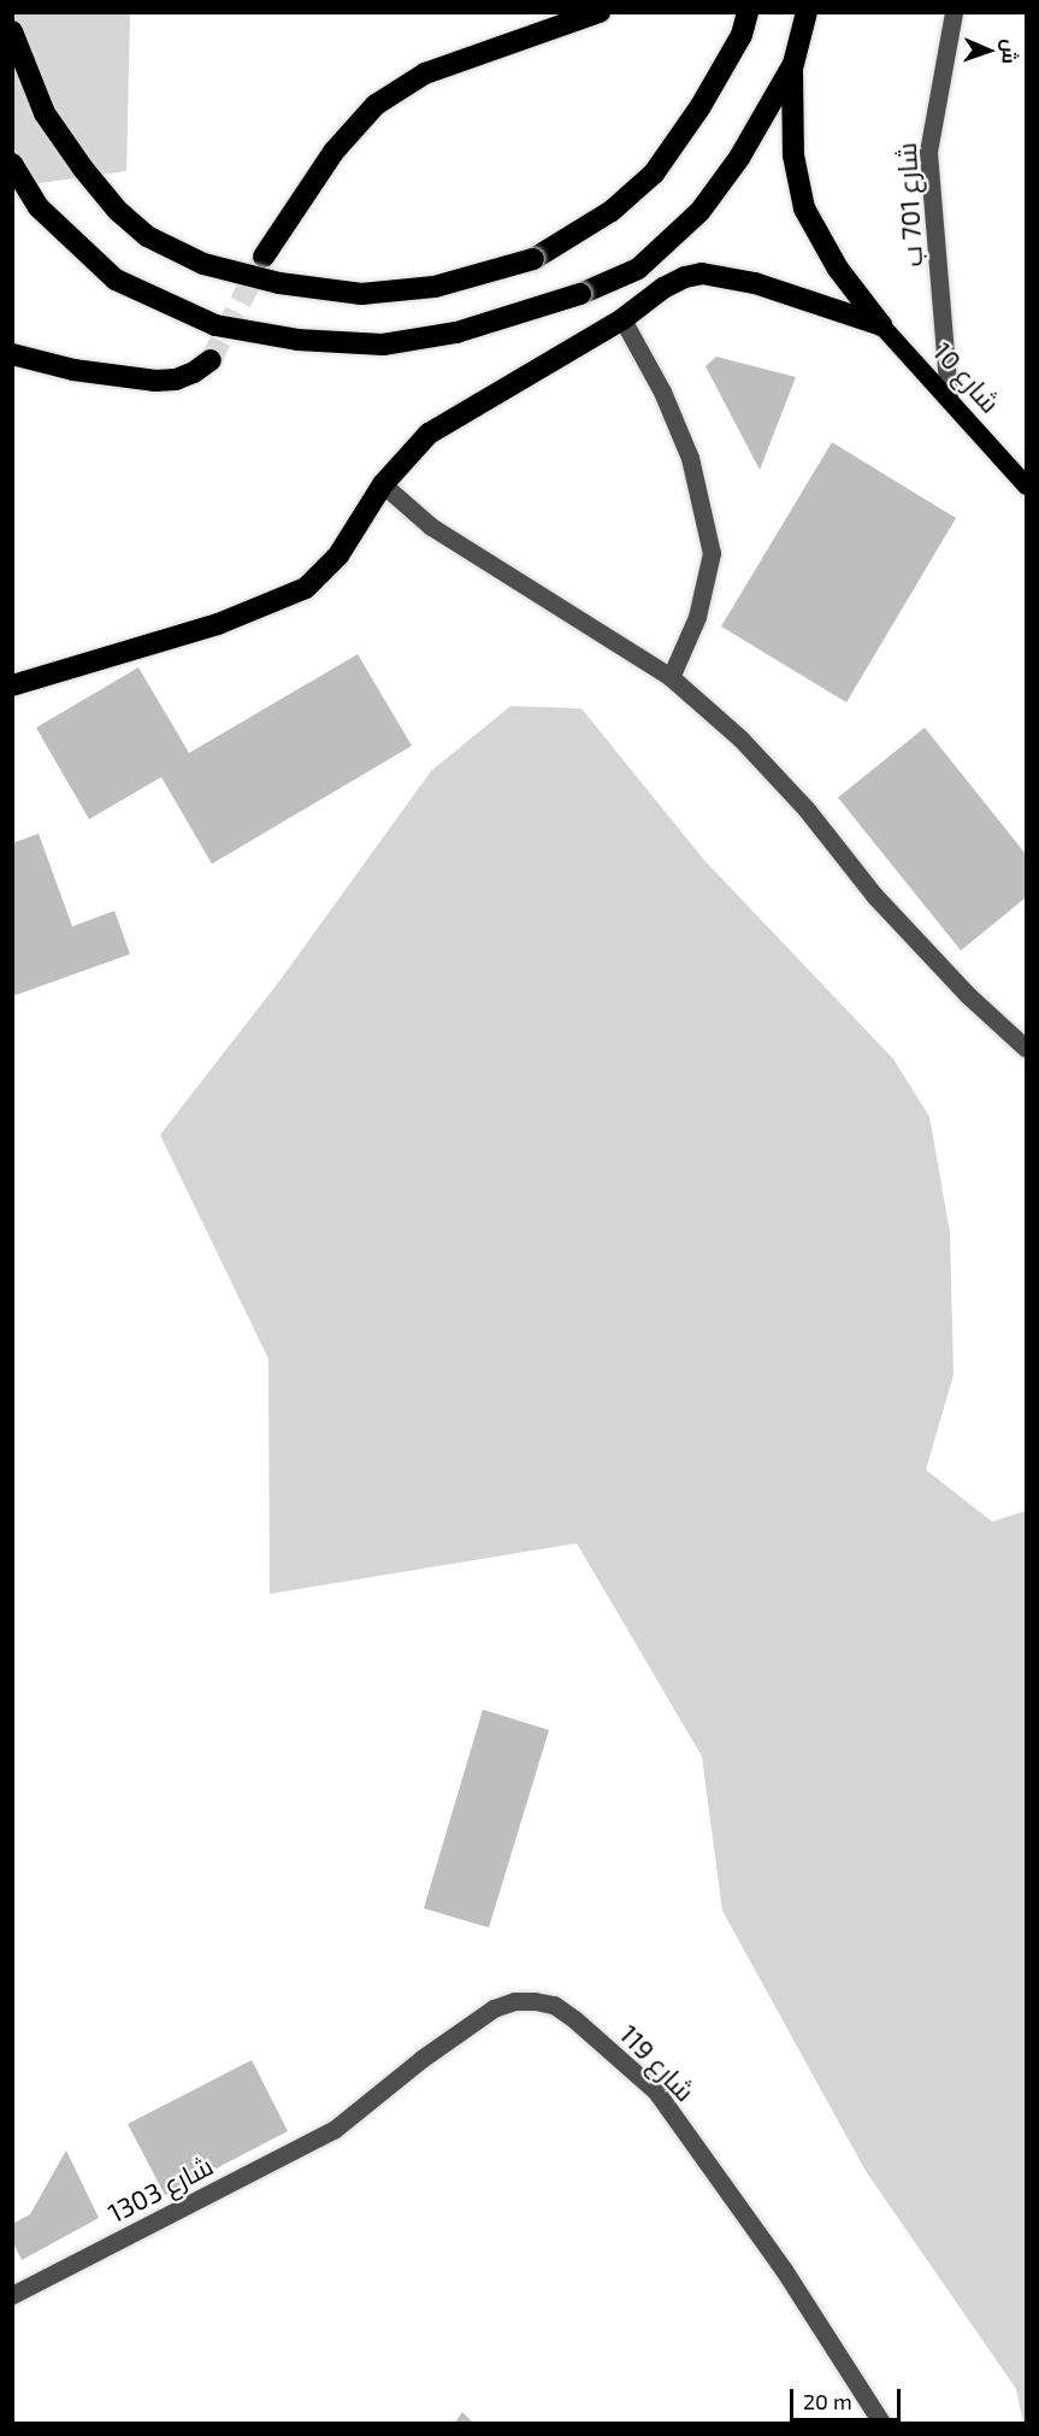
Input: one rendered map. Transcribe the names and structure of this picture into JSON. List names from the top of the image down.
{
  "streets": {
    "main road": ["شارع 10"],
    "street": ["شارع 701 ب", "شارع 119", "شارع 1303"]
  },
  "crossings": [
    ["شارع 701 ب", "شارع 10"],
    ["شارع 119", "شارع 1303"]
  ],
  "scale_bar": "20 m",
  "north": "right"
}
